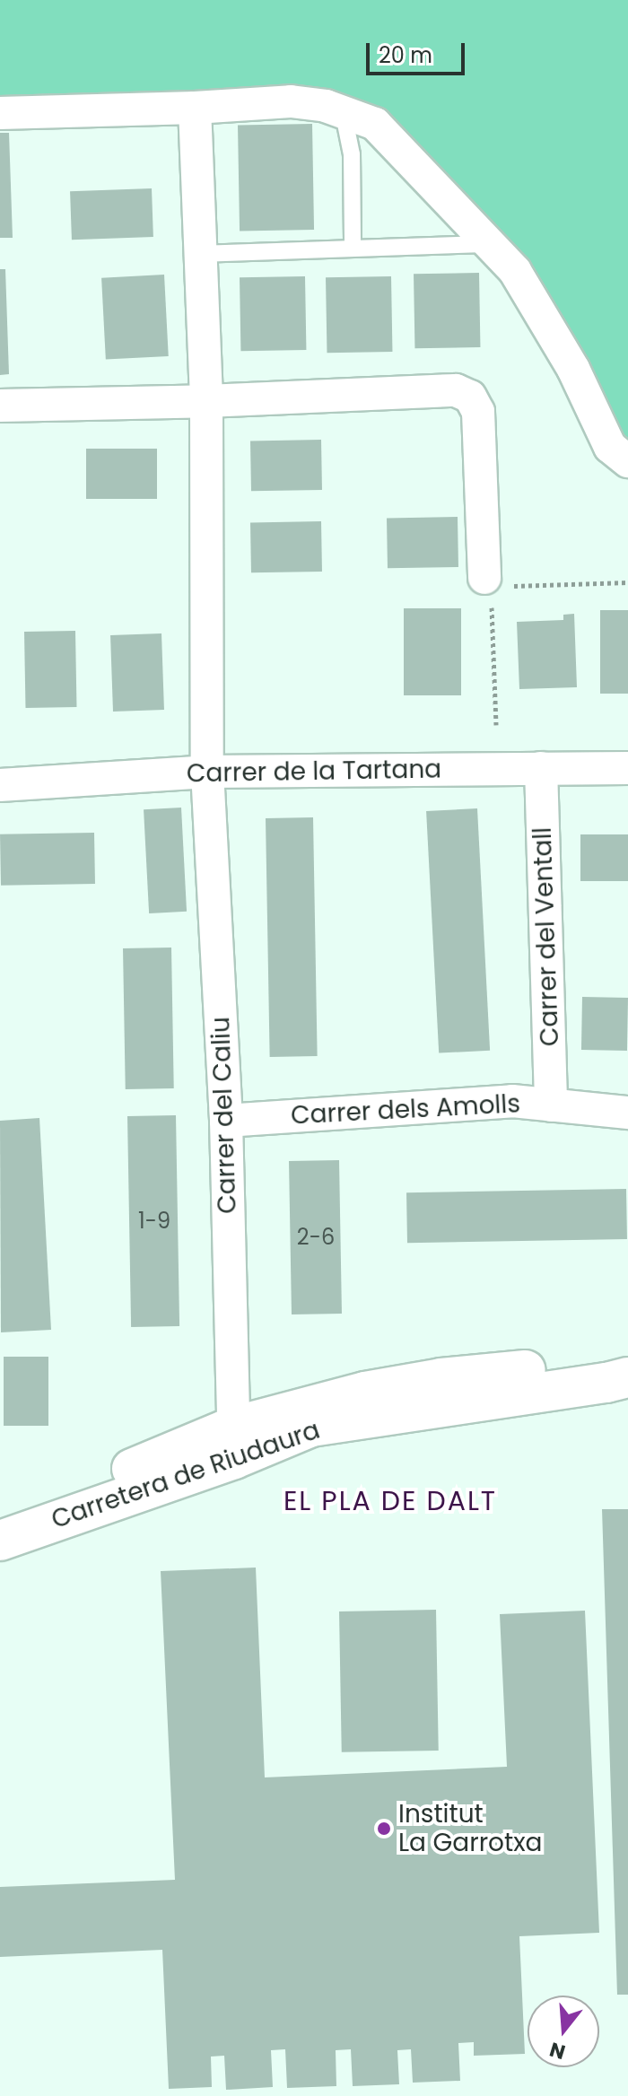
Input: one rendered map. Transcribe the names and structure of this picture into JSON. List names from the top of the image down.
{
  "streets": {
    "street": [
      "Carrer de la Tartana",
      "Carrer del Ventall",
      "Carrer dels Amolls",
      "Carrer del Caliu",
      "Carretera de Riudaura"
    ]
  },
  "crossings": [
    ["Carrer de la Tartana", "Carrer del Ventall"],
    ["Carrer de la Tartana", "Carrer del Caliu"],
    ["Carrer del Ventall", "Carrer dels Amolls"],
    ["Carrer dels Amolls", "Carrer del Caliu"],
    ["Carrer del Caliu", "Carretera de Riudaura"]
  ],
  "districts": ["EL PLA DE DALT"],
  "places": ["Institut La Garrotxa"],
  "house_numbers": ["1-9", "2-6"],
  "scale_bar": "20 m",
  "north": "bottom"
}
